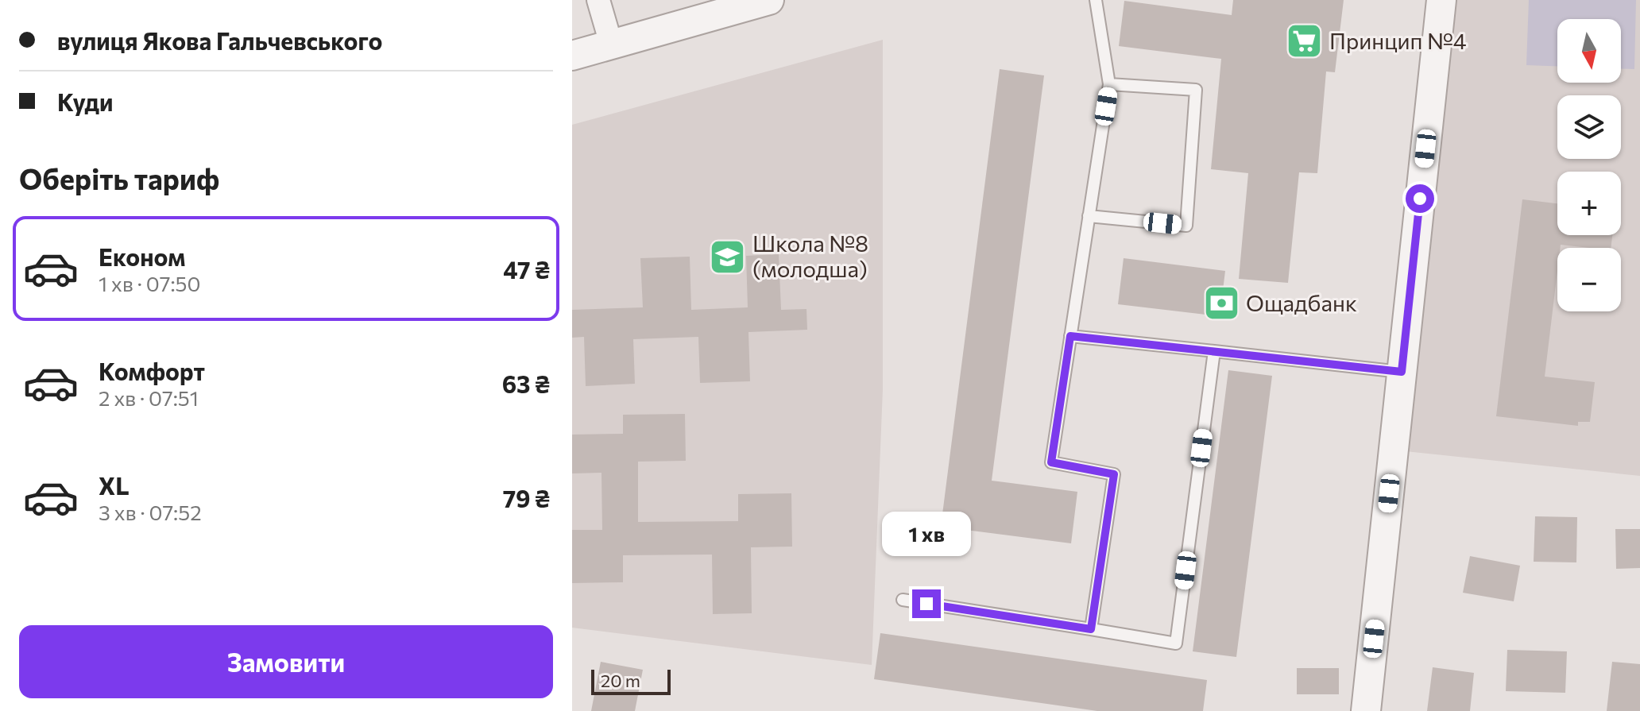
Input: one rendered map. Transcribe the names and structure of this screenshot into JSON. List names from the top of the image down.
{
  "places": {
    "supermarket": ["Принцип №4"],
    "school or university": ["Школа №8 (молодша)"],
    "bank": ["Ощадбанк"]
  },
  "scale_bar": "20 m",
  "north": "bottom",
  "page": {
    "banner": ["вулиця Якова Гальчевського", "Куди"],
    "map_buttons": ["+", "−"],
    "heading": "Оберіть тариф",
    "list": [
      {
        "name": "Економ",
        "note": "1 хв · 07:50",
        "value": "47 ₴"
      },
      {
        "name": "Комфорт",
        "note": "2 хв · 07:51",
        "value": "63 ₴"
      },
      {
        "name": "XL",
        "note": "3 хв · 07:52",
        "value": "79 ₴"
      }
    ],
    "bubble": "1 хв",
    "buttons": "Замовити",
    "scale": "20 m"
  }
}
